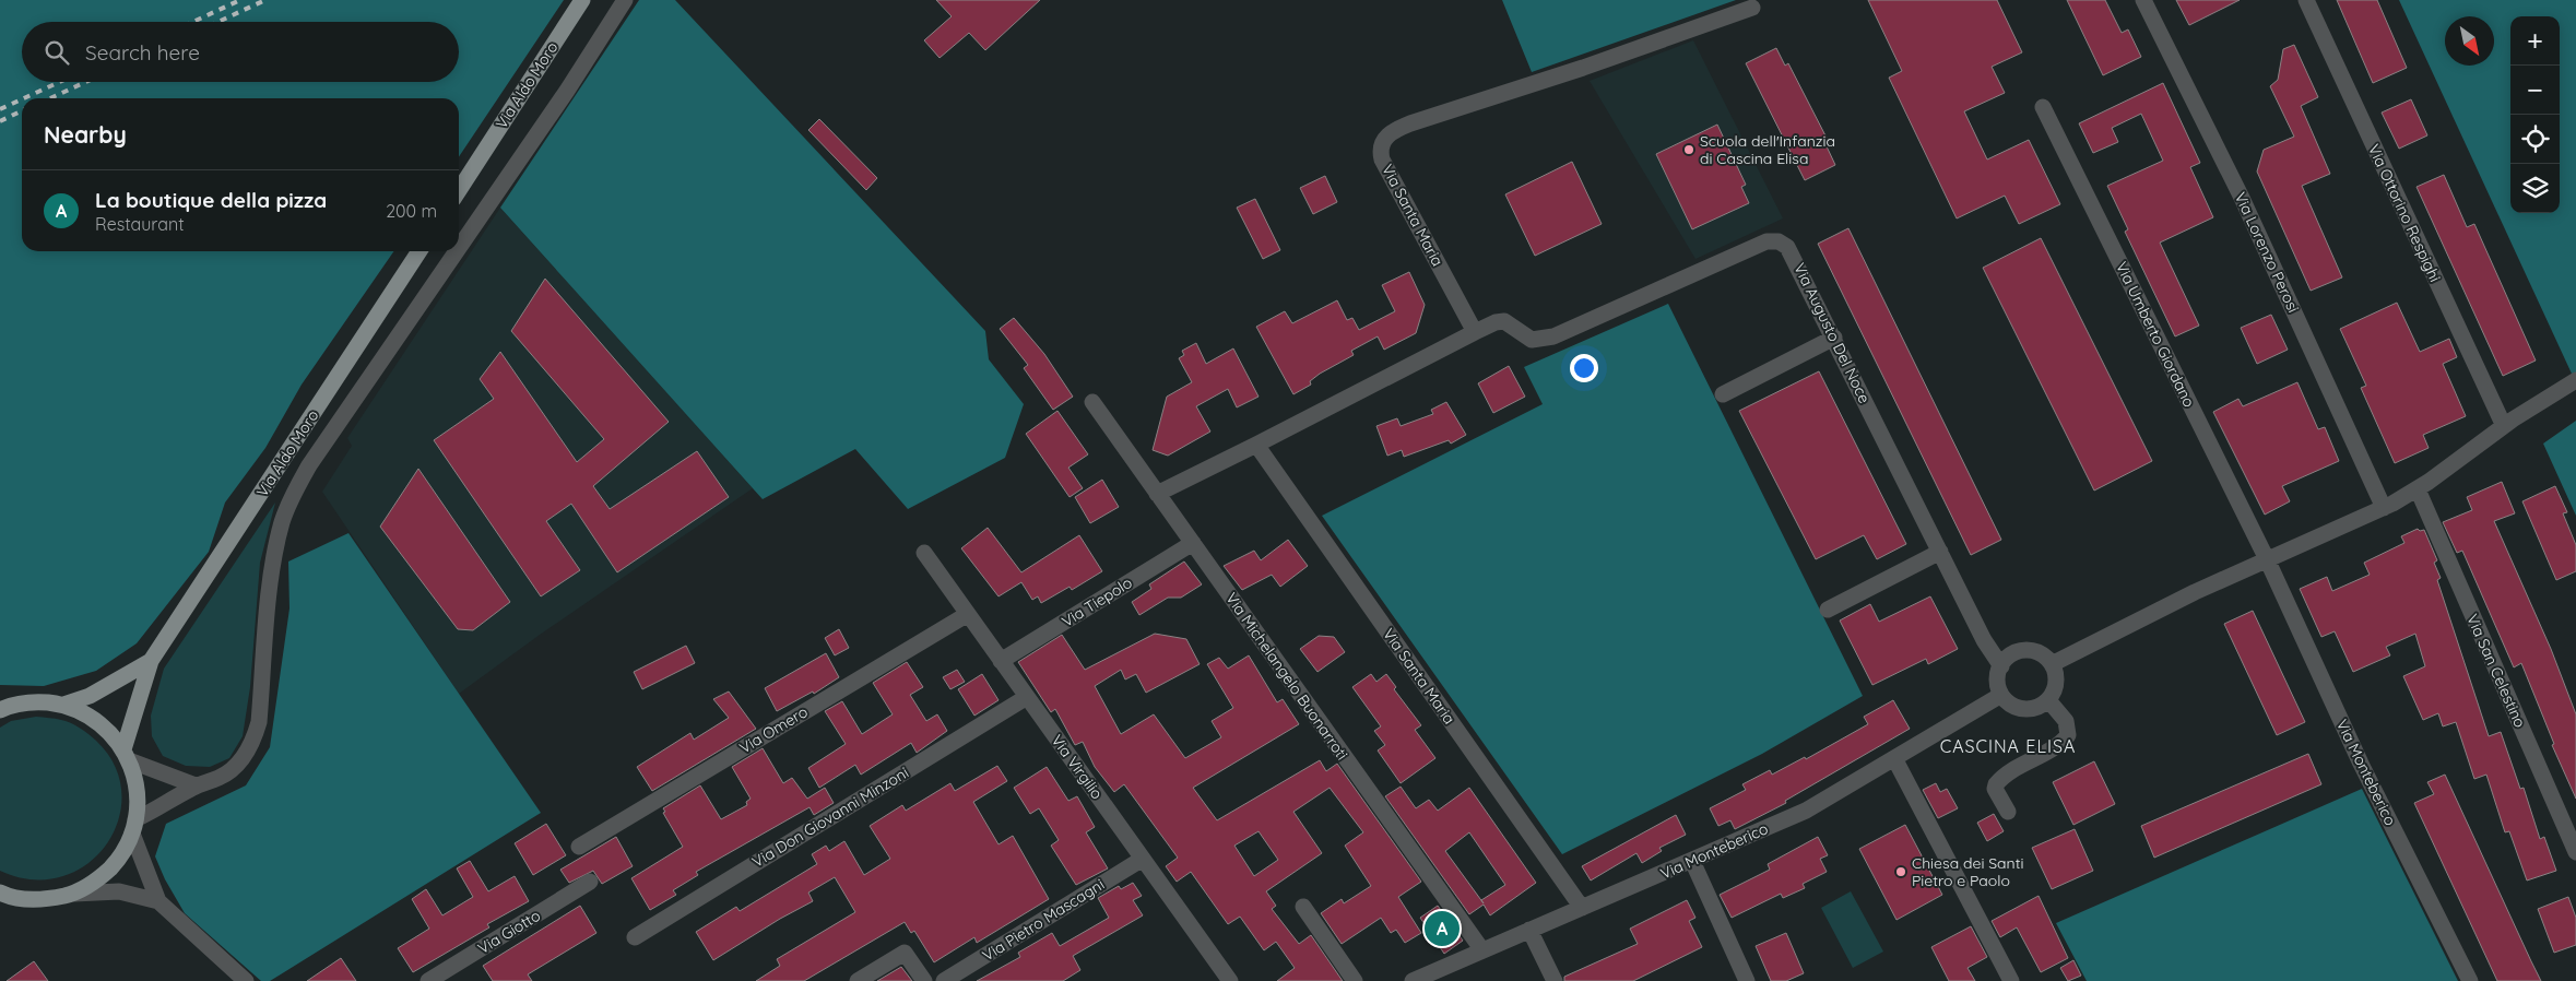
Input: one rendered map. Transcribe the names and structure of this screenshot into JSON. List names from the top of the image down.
{
  "streets": {
    "main road": ["Via Aldo Moro"],
    "street": [
      "Via Ottorino Respighi",
      "Via Santa Maria",
      "Via Lorenzo Perosi",
      "Via Augusto Del Noce",
      "Via Umberto Giordano",
      "Via Tiepolo",
      "Via San Celestino",
      "Via Michelangelo Buonarroti",
      "Via Omero",
      "Via Virgilio",
      "Via Monteberico",
      "Via Don Giovanni Minzoni",
      "Via Pietro Mascagni",
      "Via Giotto"
    ]
  },
  "crossings": [
    ["Via Santa Maria", "Via Augusto Del Noce"],
    ["Via Santa Maria", "Via Monteberico"],
    ["Via Augusto Del Noce", "Via Monteberico"],
    ["Via Umberto Giordano", "Via Monteberico"],
    ["Via Tiepolo", "Via Michelangelo Buonarroti"],
    ["Via Tiepolo", "Via Virgilio"],
    ["Via Michelangelo Buonarroti", "Via Monteberico"],
    ["Via Omero", "Via Virgilio"],
    ["Via Virgilio", "Via Don Giovanni Minzoni"],
    ["Via Virgilio", "Via Pietro Mascagni"]
  ],
  "districts": ["CASCINA ELISA"],
  "places": ["Scuola dell'Infanzia di Cascina Elisa", "Chiesa dei Santi Pietro e Paolo"],
  "north": "bottom right",
  "page": {
    "map_buttons": ["+", "−"],
    "search": "Search here",
    "heading": "Nearby",
    "list": [
      {
        "mark": "A",
        "name": "La boutique della pizza",
        "note": "Restaurant",
        "value": "200 m"
      }
    ],
    "pins": "A"
  }
}
